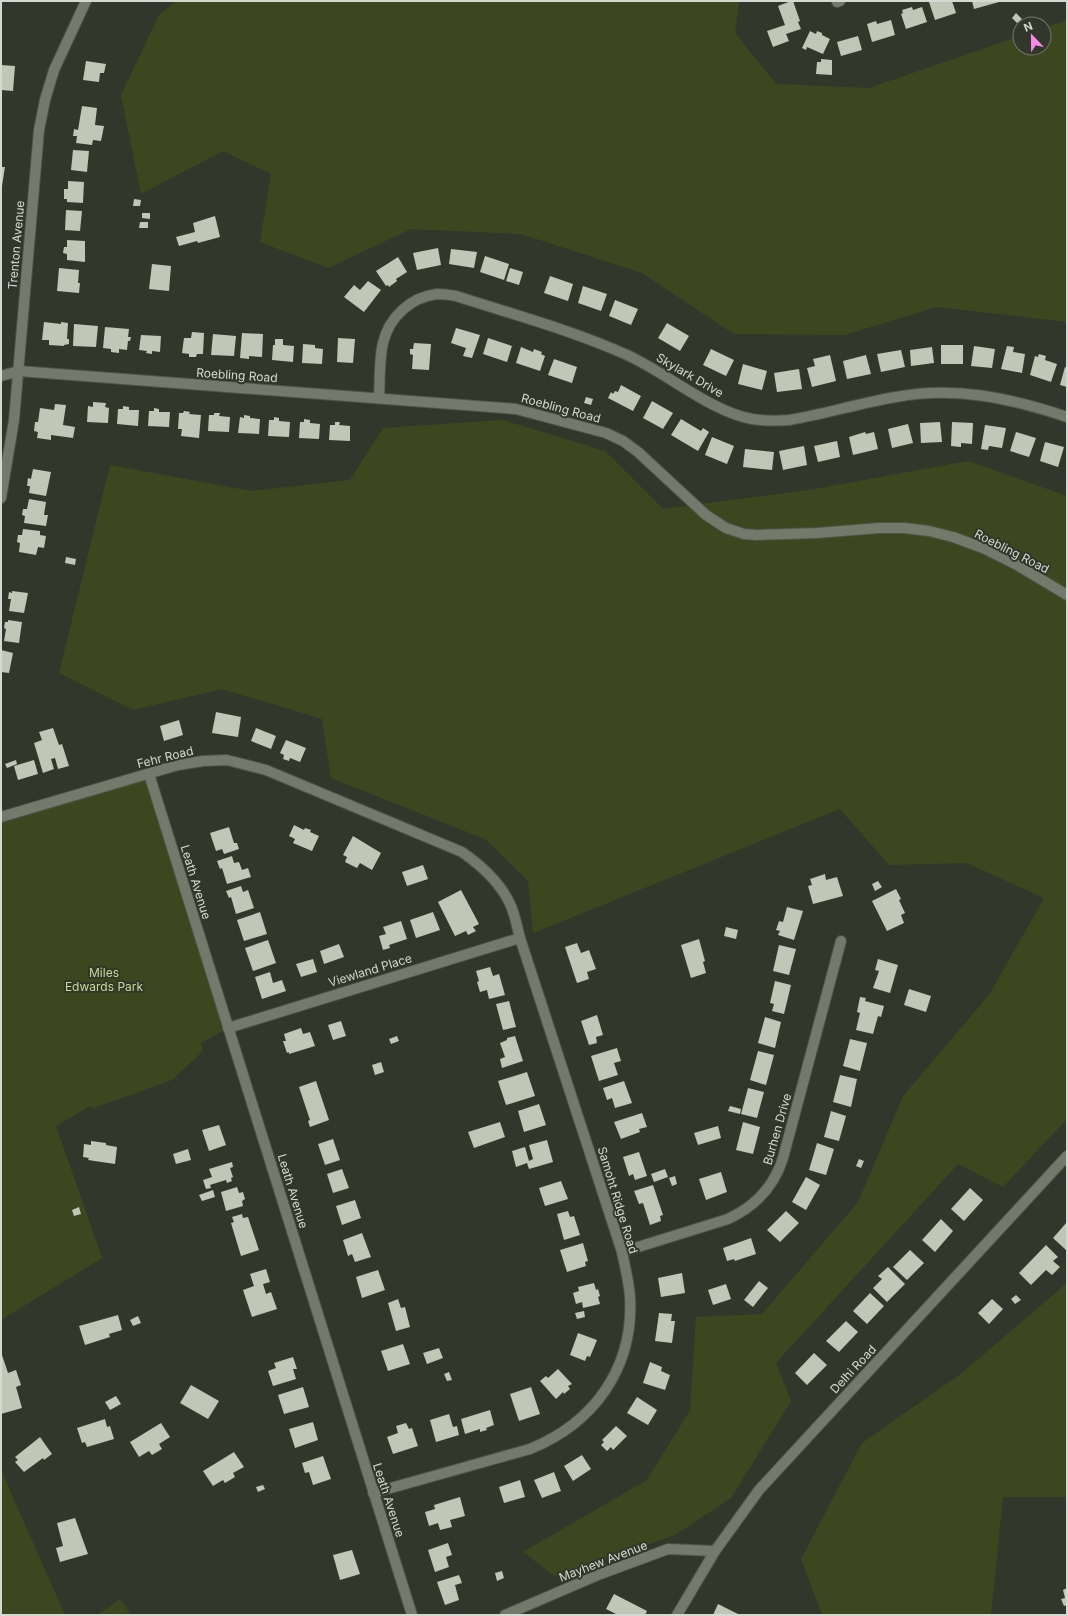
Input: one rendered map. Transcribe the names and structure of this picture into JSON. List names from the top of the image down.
{
  "streets": {
    "street": [
      "Trenton Avenue",
      "Roebling Road",
      "Skylark Drive",
      "Fehr Road",
      "Leath Avenue",
      "Viewland Place",
      "Burhen Drive",
      "Samoht Ridge Road",
      "Delhi Road",
      "Mayhew Avenue"
    ]
  },
  "crossings": [
    ["Trenton Avenue", "Roebling Road"],
    ["Roebling Road", "Skylark Drive"],
    ["Fehr Road", "Leath Avenue"],
    ["Fehr Road", "Samoht Ridge Road"],
    ["Leath Avenue", "Viewland Place"],
    ["Leath Avenue", "Samoht Ridge Road"],
    ["Viewland Place", "Samoht Ridge Road"],
    ["Burhen Drive", "Samoht Ridge Road"],
    ["Delhi Road", "Mayhew Avenue"]
  ],
  "parks": ["Miles Edwards Park"],
  "north": "top"
}
